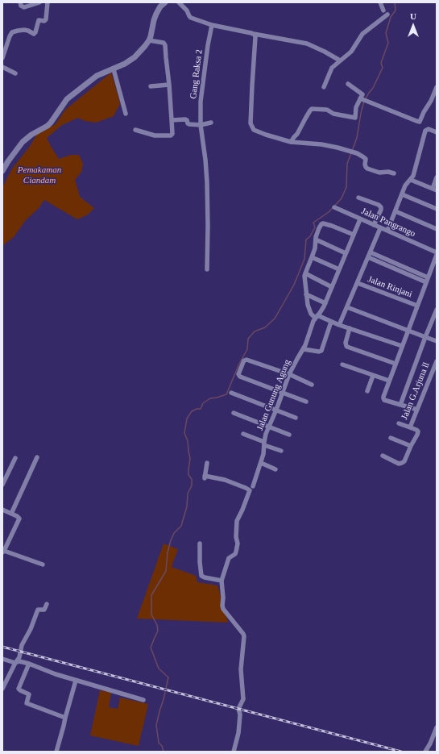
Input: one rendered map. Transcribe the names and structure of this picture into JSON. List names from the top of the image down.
{
  "streets": {
    "street": [
      "Gang Raksa 2",
      "Jalan Pangrango",
      "Jalan Rinjani",
      "Jalan G.Arjuna ll",
      "Jalan Gunung Agung"
    ]
  },
  "crossings": [
    ["Jalan Pangrango", "Jalan Gunung Agung"]
  ],
  "parks": ["Pemakaman Ciandam"],
  "north": "top"
}
